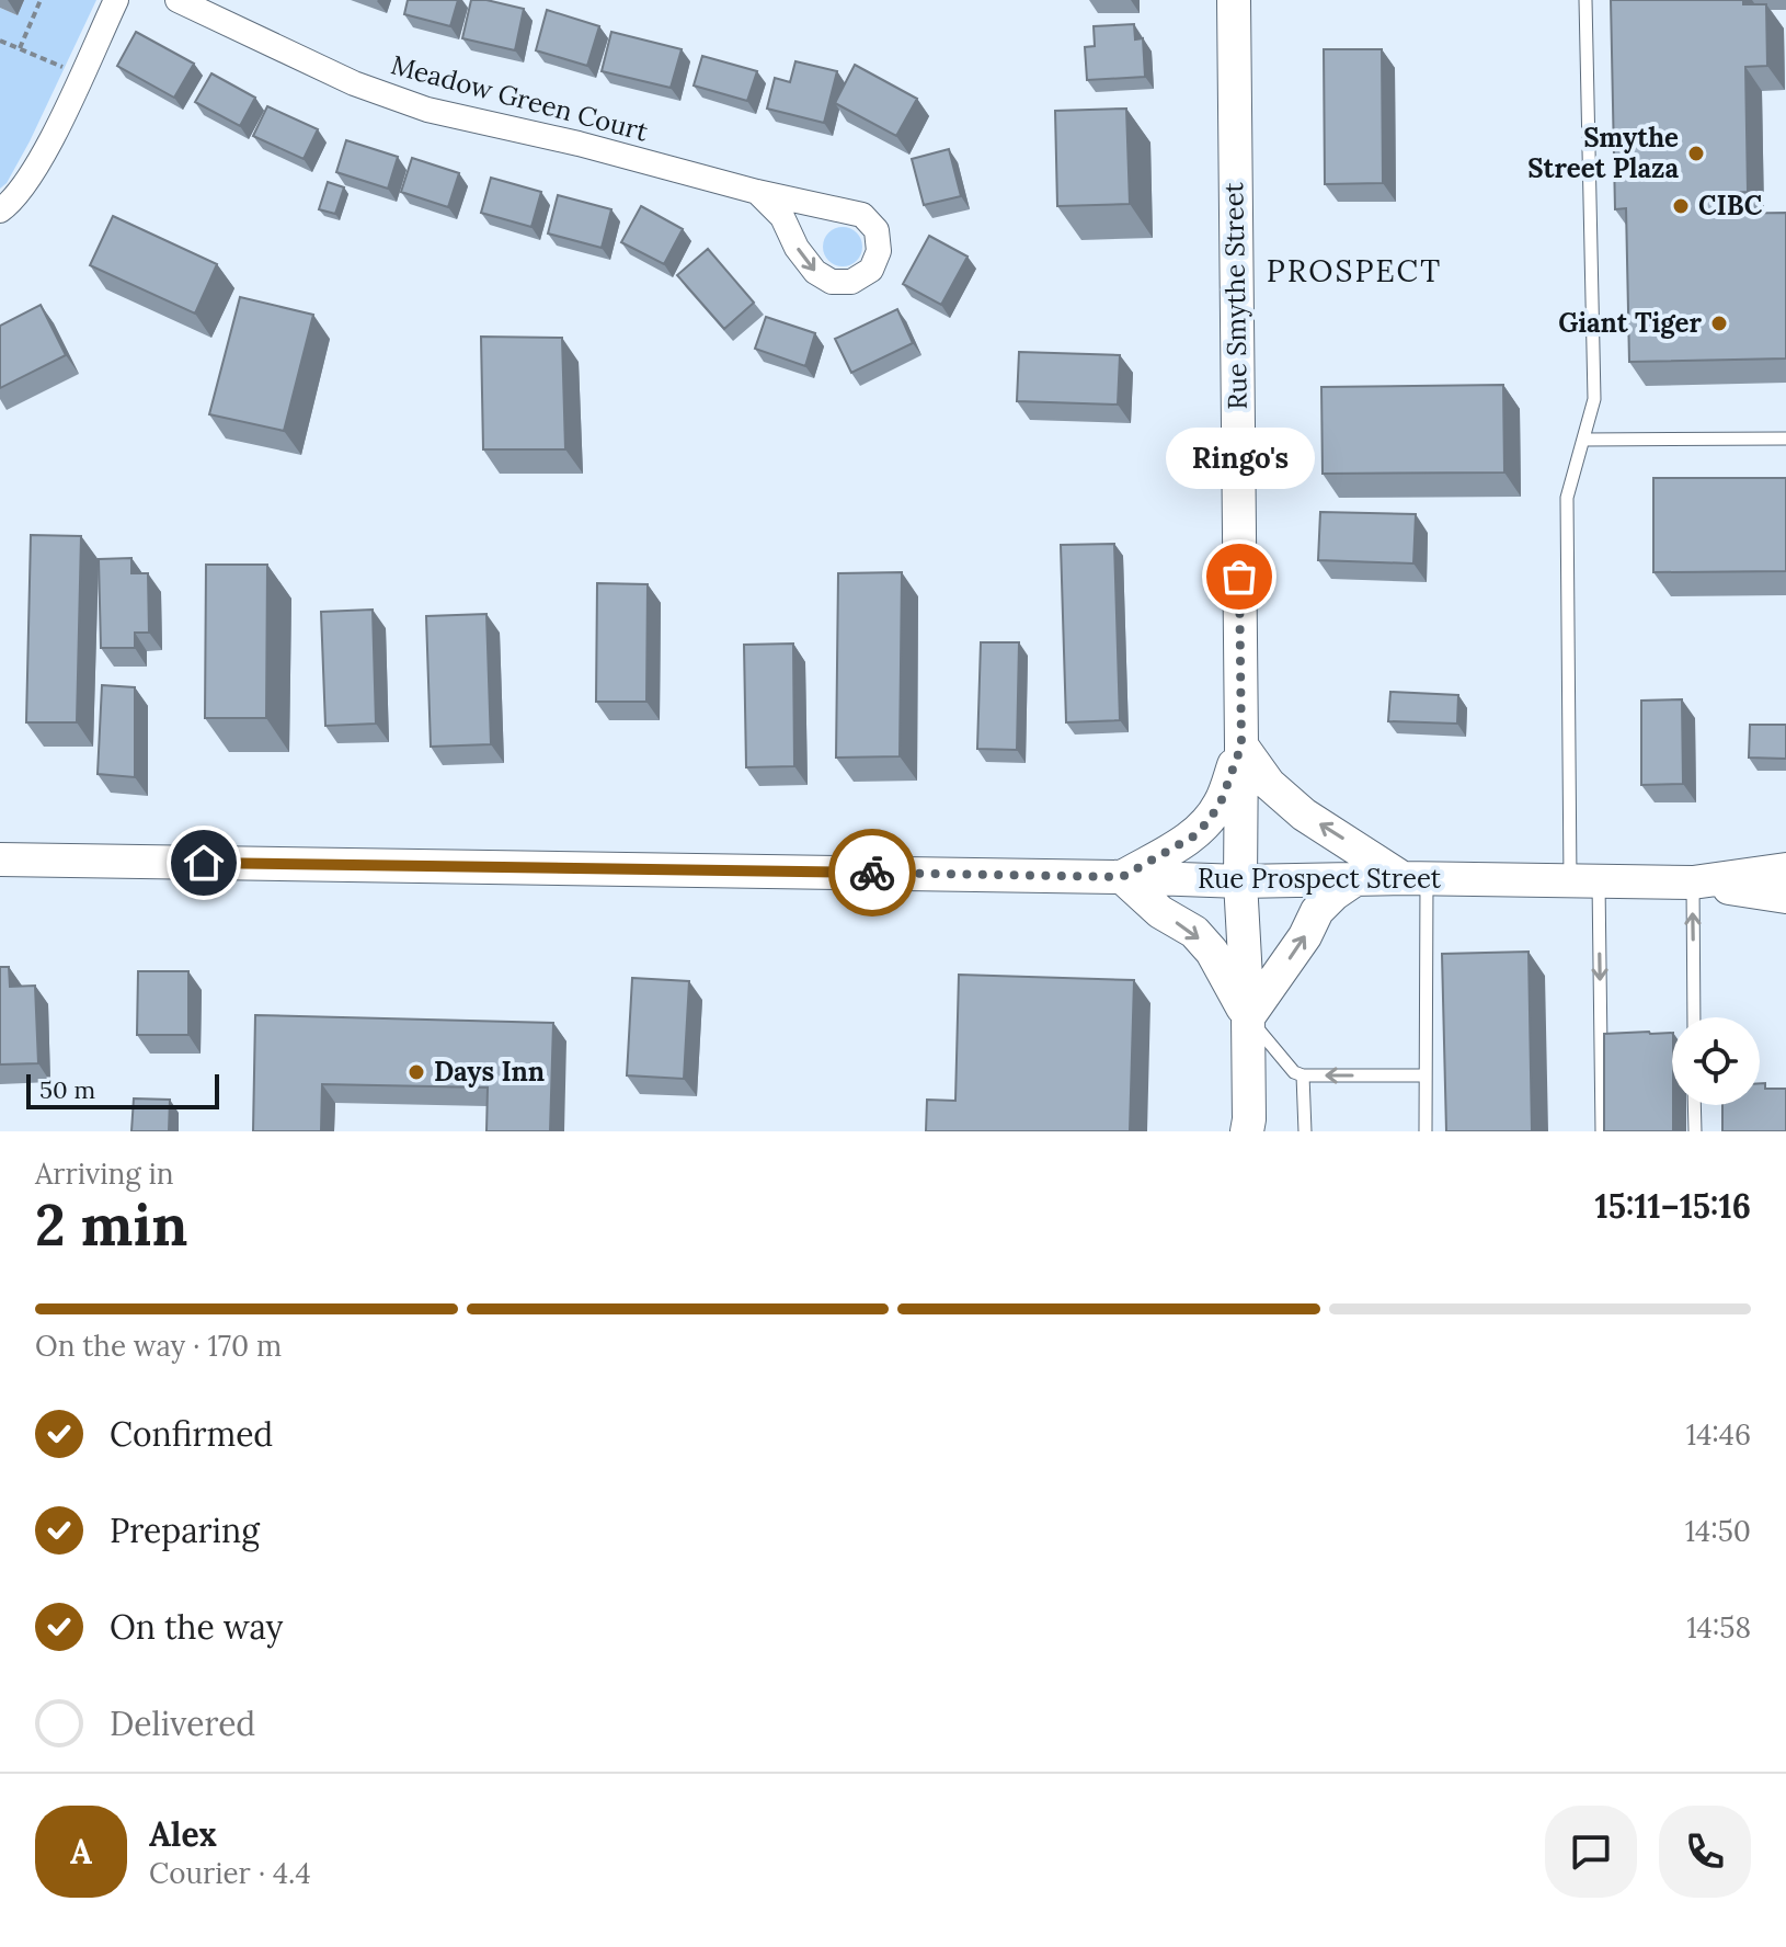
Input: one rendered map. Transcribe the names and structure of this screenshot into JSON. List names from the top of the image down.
{
  "streets": {
    "main road": ["Rue Smythe Street", "Rue Prospect Street"],
    "street": ["Meadow Green Court"]
  },
  "crossings": [
    ["Rue Smythe Street", "Rue Prospect Street"]
  ],
  "districts": ["PROSPECT"],
  "places": [
    "Smythe Street Plaza",
    "CIBC",
    "Giant Tiger",
    "Ringo's",
    "Days Inn"
  ],
  "scale_bar": "50 m",
  "page": {
    "bubble": "Ringo's",
    "scale": "50 m",
    "heading": ["2 min", "Arriving in", "15:11–15:16"],
    "panel": ["Alex", "Courier · 4.4"],
    "bar": "On the way · 170 m",
    "list": [
      ["Confirmed", "14:46"],
      ["Preparing", "14:50"],
      ["On the way", "14:58"],
      "Delivered"
    ],
    "round": "A"
  }
}
